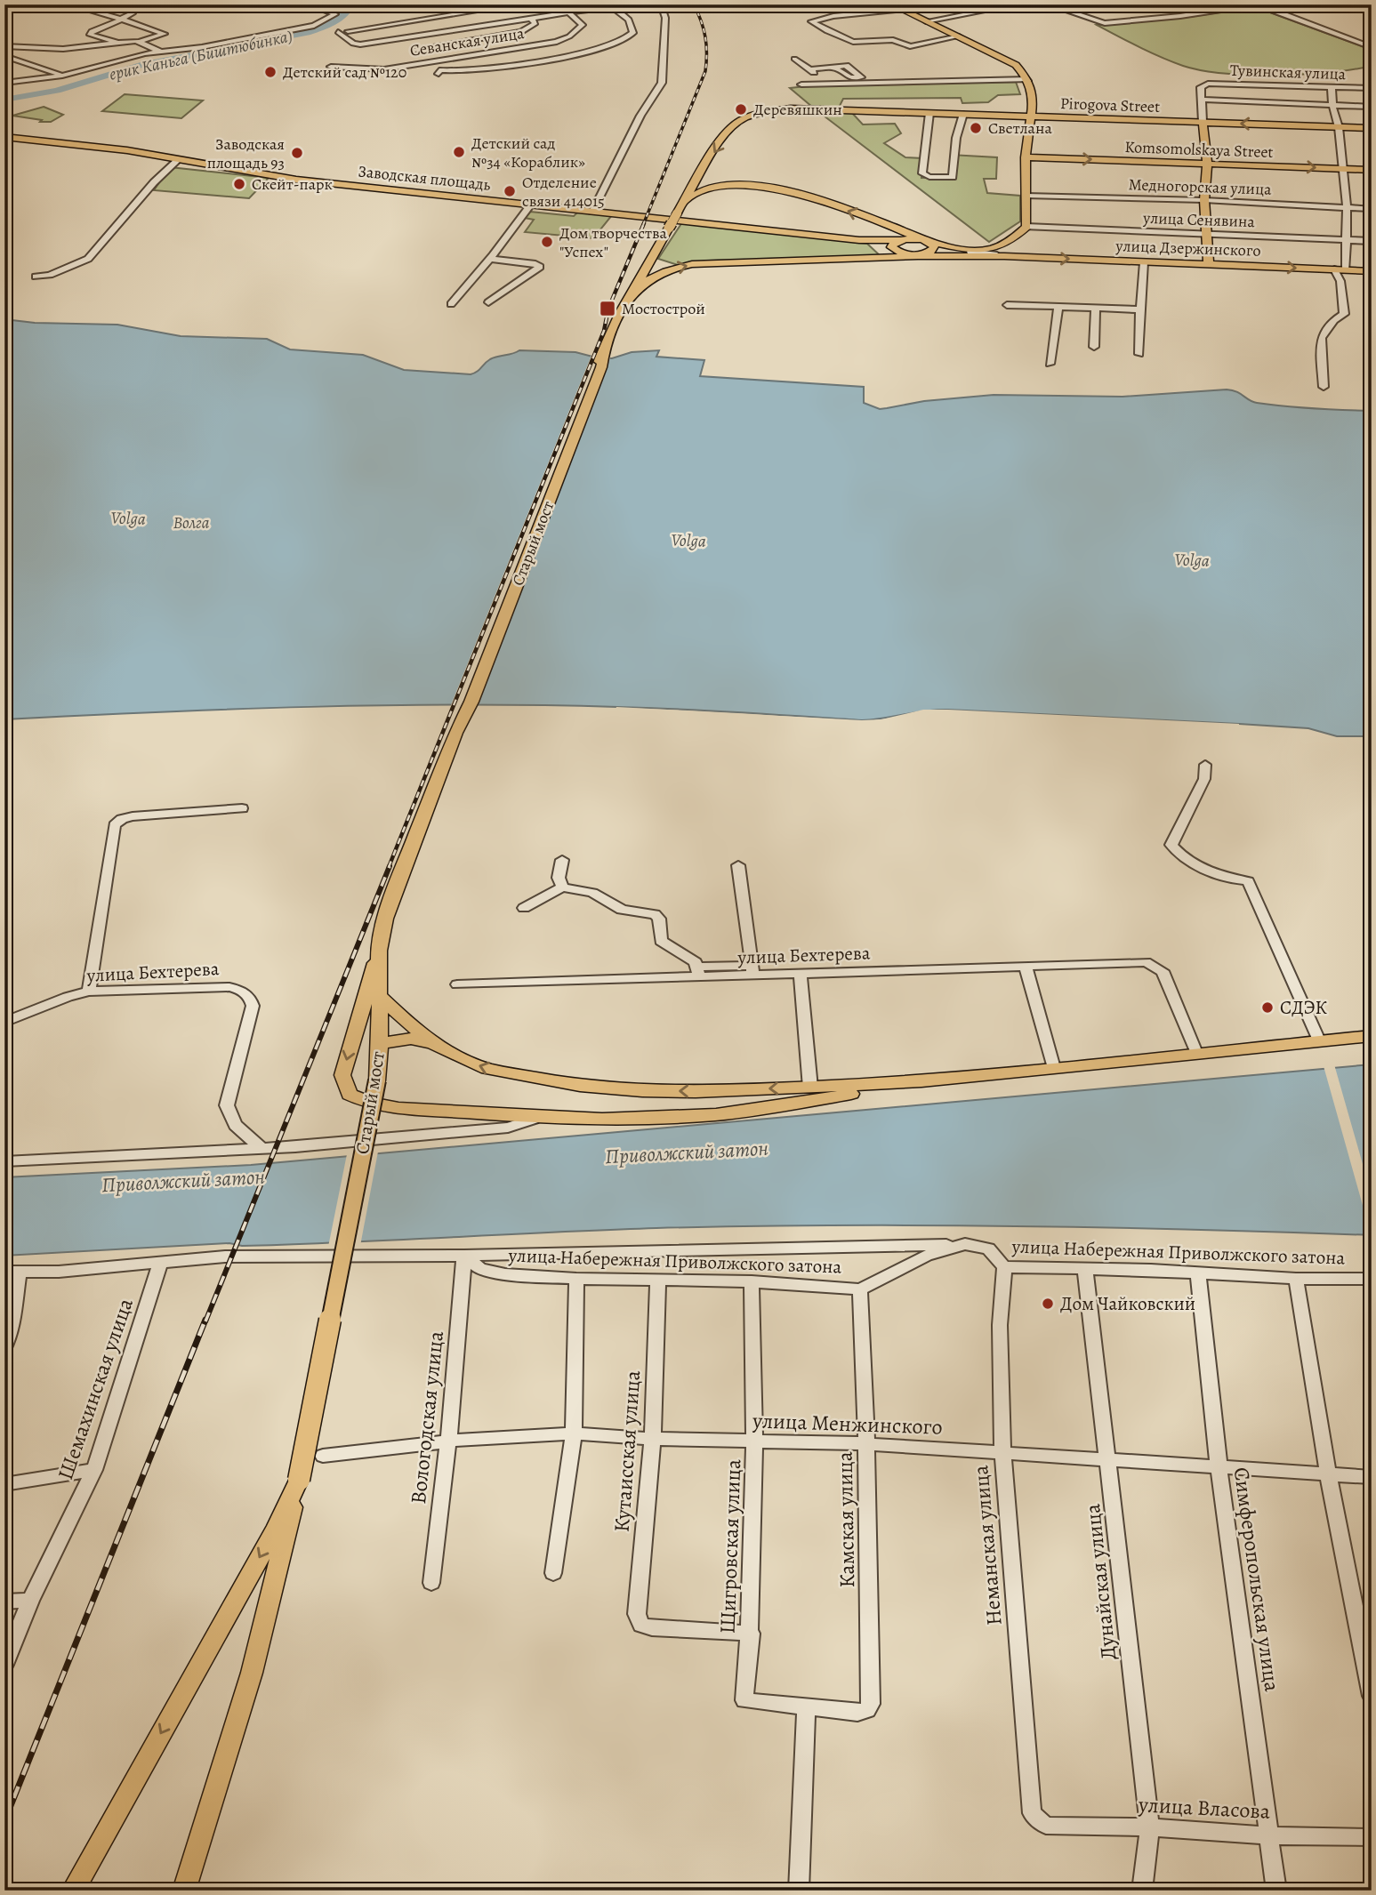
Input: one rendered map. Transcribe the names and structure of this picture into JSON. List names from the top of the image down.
{
  "streets": {
    "main road": [
      "Pirogova Street",
      "Komsomolskaya Street",
      "Заводская площадь",
      "улица Дзержинского",
      "Старый мост"
    ],
    "street": [
      "Севанская улица",
      "Тувинская улица",
      "Медногорская улица",
      "улица Сенявина",
      "улица Бехтерева",
      "улица Набережная Приволжского затона",
      "Шемахинская улица",
      "Вологодская улица",
      "улица Менжинского",
      "Кутаисская улица",
      "Камская улица",
      "Неманская улица",
      "Щигровская улица",
      "Симферопольская улица",
      "Дунайская улица",
      "улица Власова"
    ]
  },
  "crossings": [
    ["Pirogova Street", "Старый мост"],
    ["улица Набережная Приволжского затона", "Вологодская улица"],
    ["улица Набережная Приволжского затона", "Кутаисская улица"],
    ["улица Набережная Приволжского затона", "Камская улица"],
    ["улица Набережная Приволжского затона", "Неманская улица"],
    ["улица Набережная Приволжского затона", "Щигровская улица"],
    ["улица Набережная Приволжского затона", "Симферопольская улица"],
    ["улица Набережная Приволжского затона", "Дунайская улица"],
    ["Вологодская улица", "улица Менжинского"],
    ["улица Менжинского", "Кутаисская улица"],
    ["улица Менжинского", "Камская улица"],
    ["улица Менжинского", "Неманская улица"],
    ["улица Менжинского", "Щигровская улица"],
    ["улица Менжинского", "Симферопольская улица"],
    ["улица Менжинского", "Дунайская улица"],
    ["Кутаисская улица", "Щигровская улица"],
    ["Камская улица", "Щигровская улица"],
    ["Неманская улица", "улица Власова"],
    ["Симферопольская улица", "улица Власова"],
    ["Дунайская улица", "улица Власова"]
  ],
  "one_way": ["Komsomolskaya Street", "улица Дзержинского"],
  "water": [
    "ерик Каньга (Биштюбинка)",
    "Volga",
    "Волга",
    "Приволжский затон"
  ],
  "places": {
    "other": [
      "Детский сад №120",
      "Деревяшкин",
      "Светлана",
      "Детский сад №34 «Кораблик»",
      "Заводская площадь 93",
      "Скейт-парк",
      "Отделение связи 414015",
      "Дом творчества \"Успех\"",
      "СДЭК",
      "Дом Чайковский"
    ],
    "transit": ["Мостострой"]
  }
}
